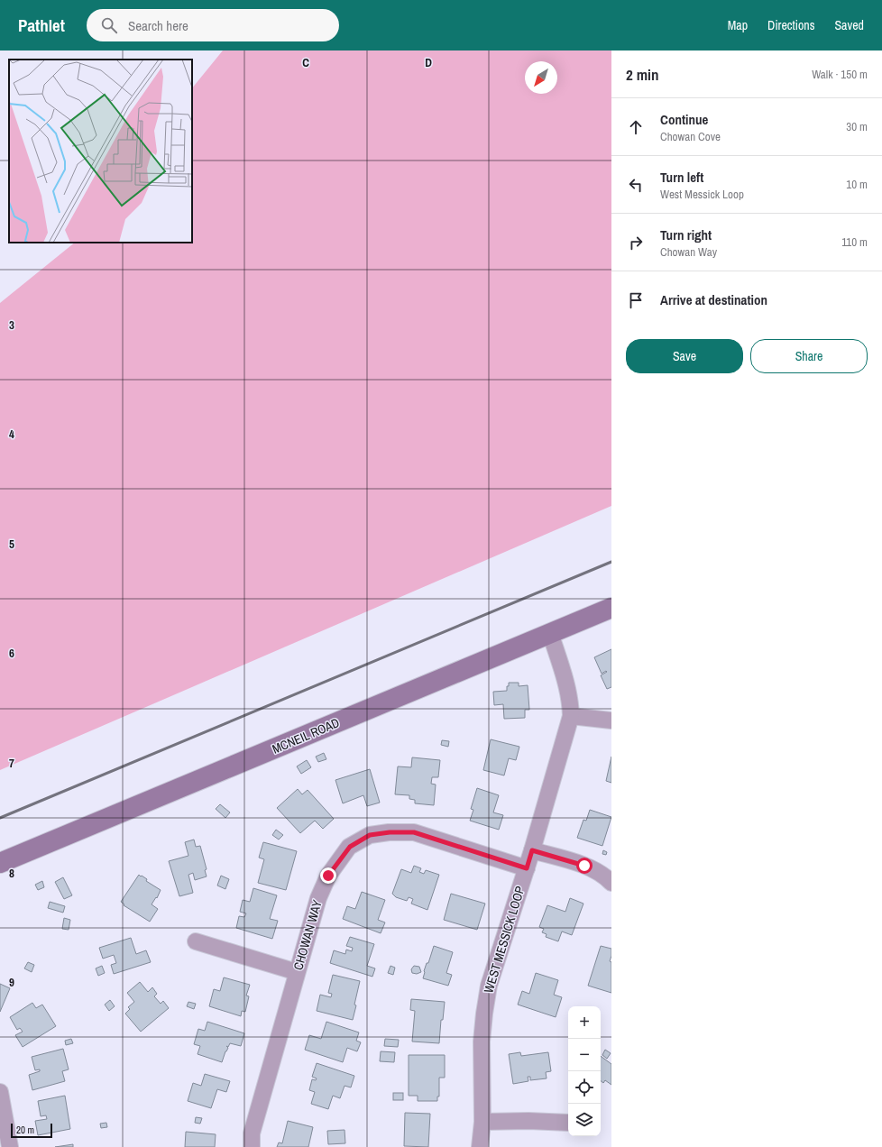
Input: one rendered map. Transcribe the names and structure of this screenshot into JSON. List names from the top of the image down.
{
  "streets": {
    "main road": ["MCNEIL ROAD"],
    "street": ["CHOWAN WAY", "WEST MESSICK LOOP"]
  },
  "crossings": [
    ["MCNEIL ROAD", "WEST MESSICK LOOP"],
    ["CHOWAN WAY", "WEST MESSICK LOOP"]
  ],
  "scale_bar": "20 m",
  "north": "bottom left",
  "page": {
    "header": "Pathlet",
    "search": "Search here",
    "nav": ["Map", "Directions", "Saved"],
    "heading": ["2 min", "Walk · 150 m"],
    "list": [
      ["Continue", "Chowan Cove", "30 m"],
      ["Turn left", "West Messick Loop", "10 m"],
      ["Turn right", "Chowan Way", "110 m"],
      "Arrive at destination"
    ],
    "buttons": ["Save", "Share"],
    "map_buttons": ["+", "−"],
    "scale": "20 m"
  },
  "grid": {
    "columns": ["C", "D"],
    "rows": [
      "3",
      "4",
      "5",
      "6",
      "7",
      "8",
      "9"
    ]
  }
}
